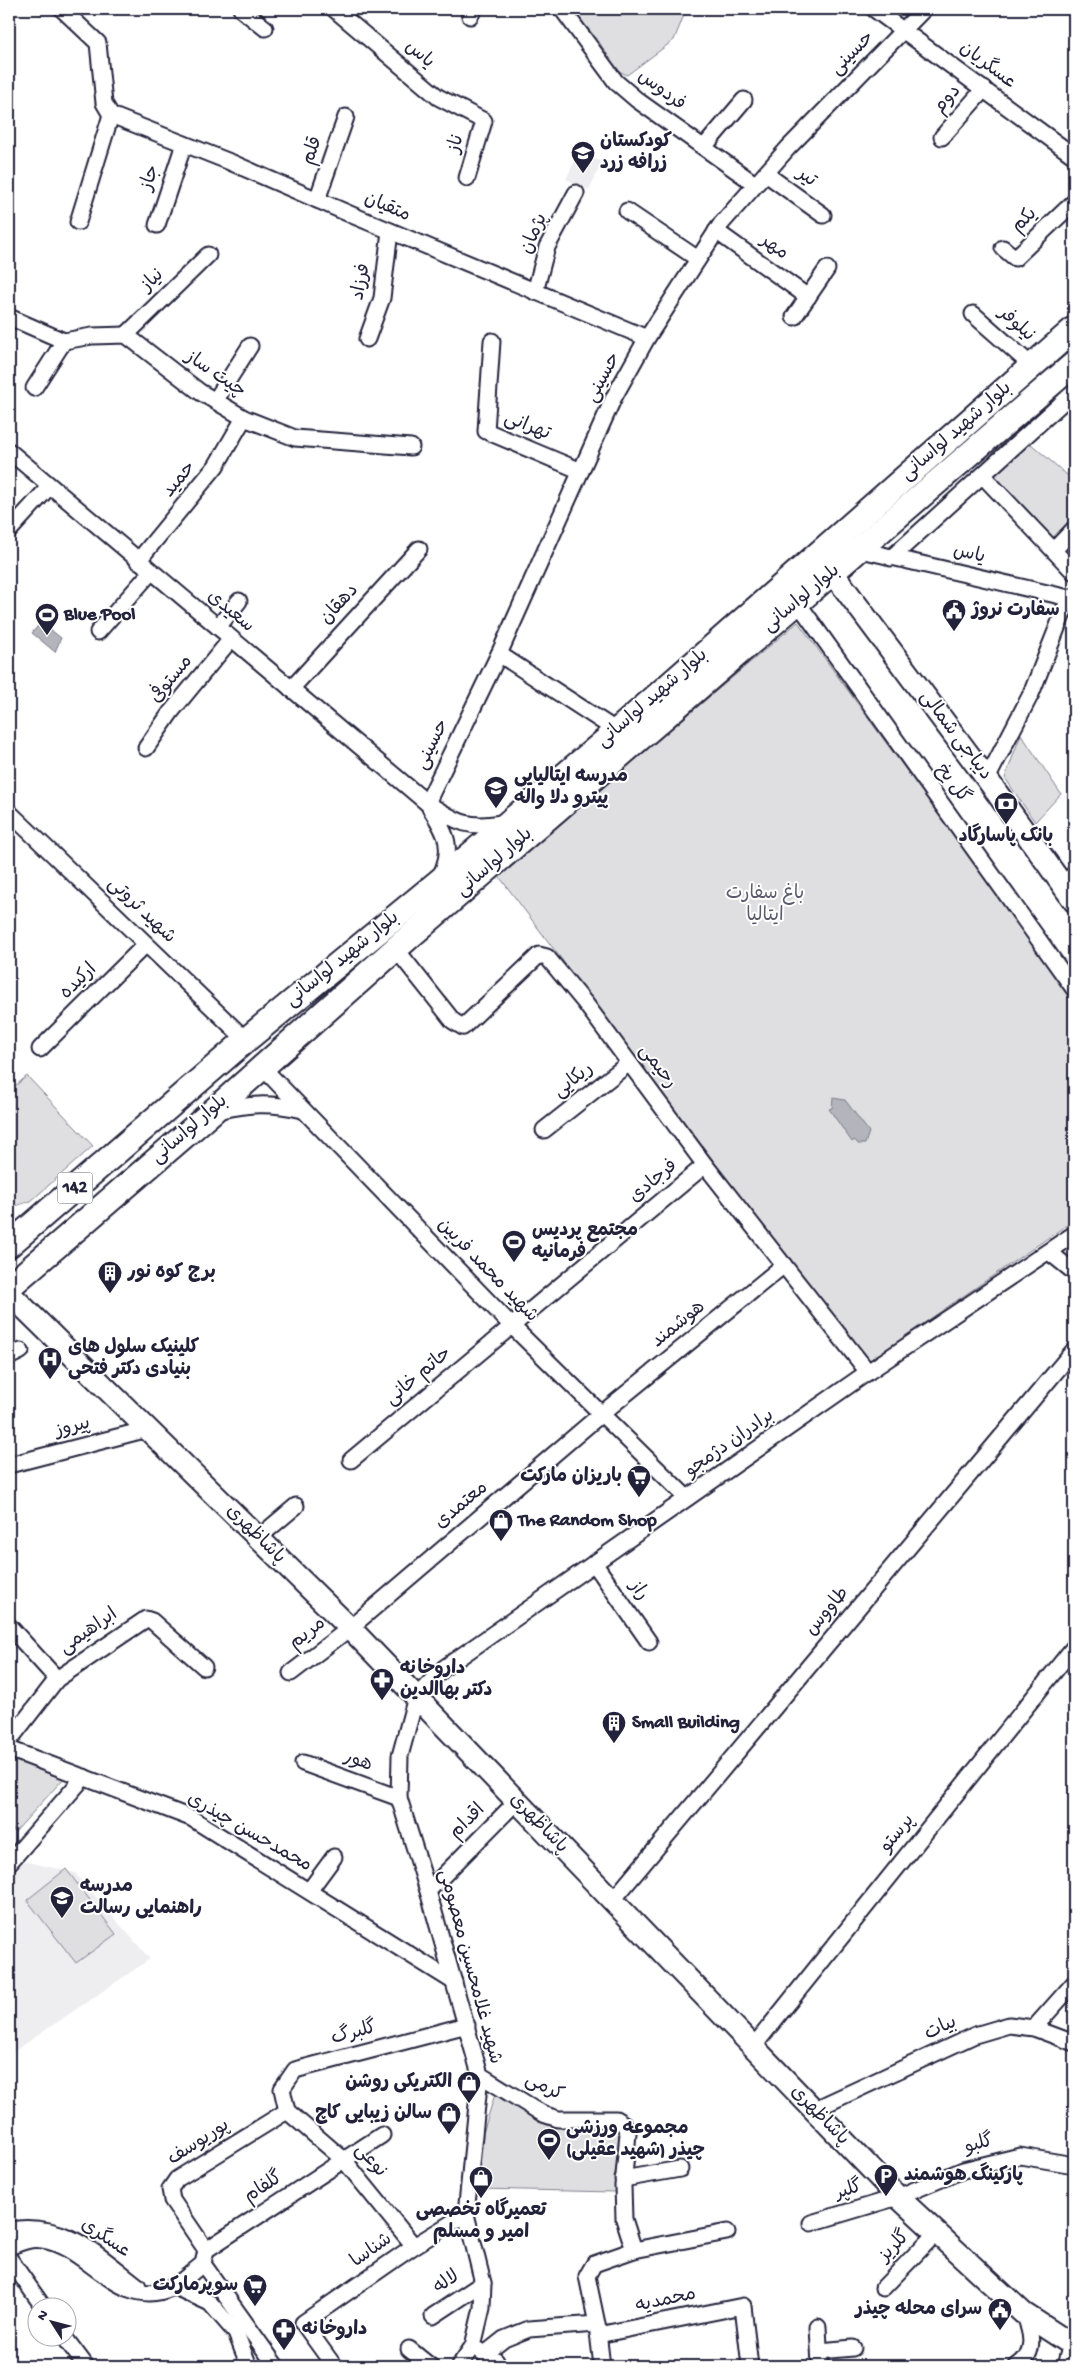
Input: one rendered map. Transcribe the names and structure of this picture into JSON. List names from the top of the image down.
{
  "streets": {
    "main road": [
      "بلوار شهید لواسانی",
      "بلوار لواسانی",
      "دیباجی شمالی",
      "142",
      "پاشاظهری"
    ],
    "street": [
      "حسینی",
      "یاس",
      "عسگریان",
      "فردوس",
      "دوم",
      "ناز",
      "قلم",
      "جاز",
      "تیر",
      "متقیان",
      "یکم",
      "پژمان",
      "مهر",
      "نیاز",
      "فرزاد",
      "نیلوفر",
      "چیت ساز",
      "تهرانی",
      "حمید",
      "دهقان",
      "سعیدی",
      "مستوفی",
      "گل یخ",
      "شهید ثروتی",
      "ارکیده",
      "رحیمی",
      "ریکایی",
      "فرجادی",
      "شهید محمد فربین",
      "هوشمند",
      "حاتم خانی",
      "پیروز",
      "برادران دژمجو",
      "معتمدی",
      "راز",
      "طاووس",
      "ابراهیمی",
      "مریم",
      "هور",
      "اقدام",
      "محمدحسن چیذری",
      "پرستو",
      "شهید غلامحسین معصومی",
      "بیات",
      "گلبرگ",
      "کرمی",
      "پوریوسف",
      "گلبو",
      "نوعی",
      "گلفام",
      "گلپر",
      "عسگری",
      "گلریز",
      "شناسا",
      "لاله",
      "محمدیه"
    ]
  },
  "crossings": [
    ["حسینی", "عسگریان"],
    ["حسینی", "فردوس"],
    ["حسینی", "تیر"],
    ["حسینی", "متقیان"],
    ["حسینی", "مهر"],
    ["حسینی", "تهرانی"],
    ["حسینی", "سعیدی"],
    ["یاس", "ناز"],
    ["یاس", "بلوار لواسانی"],
    ["یاس", "دیباجی شمالی"],
    ["عسگریان", "دوم"],
    ["فردوس", "تیر"],
    ["قلم", "متقیان"],
    ["جاز", "متقیان"],
    ["متقیان", "پژمان"],
    ["متقیان", "فرزاد"],
    ["نیاز", "چیت ساز"],
    ["نیلوفر", "بلوار شهید لواسانی"],
    ["چیت ساز", "حمید"],
    ["بلوار شهید لواسانی", "سعیدی"],
    ["بلوار شهید لواسانی", "شهید ثروتی"],
    ["بلوار شهید لواسانی", "142"],
    ["حمید", "سعیدی"],
    ["بلوار لواسانی", "دیباجی شمالی"],
    ["بلوار لواسانی", "گل یخ"],
    ["بلوار لواسانی", "رحیمی"],
    ["بلوار لواسانی", "شهید محمد فربین"],
    ["دهقان", "سعیدی"],
    ["سعیدی", "مستوفی"],
    ["شهید ثروتی", "ارکیده"],
    ["رحیمی", "ریکایی"],
    ["رحیمی", "فرجادی"],
    ["رحیمی", "هوشمند"],
    ["رحیمی", "برادران دژمجو"],
    ["فرجادی", "شهید محمد فربین"],
    ["فرجادی", "حاتم خانی"],
    ["شهید محمد فربین", "هوشمند"],
    ["شهید محمد فربین", "حاتم خانی"],
    ["شهید محمد فربین", "برادران دژمجو"],
    ["شهید محمد فربین", "معتمدی"],
    ["هوشمند", "معتمدی"],
    ["پیروز", "پاشاظهری"],
    ["برادران دژمجو", "پاشاظهری"],
    ["برادران دژمجو", "راز"],
    ["برادران دژمجو", "شهید غلامحسین معصومی"],
    ["معتمدی", "پاشاظهری"],
    ["معتمدی", "مریم"],
    ["پاشاظهری", "طاووس"],
    ["پاشاظهری", "مریم"],
    ["پاشاظهری", "اقدام"],
    ["پاشاظهری", "پرستو"],
    ["پاشاظهری", "شهید غلامحسین معصومی"],
    ["پاشاظهری", "بیات"],
    ["پاشاظهری", "گلبو"],
    ["پاشاظهری", "گلپر"],
    ["پاشاظهری", "گلریز"],
    ["هور", "شهید غلامحسین معصومی"],
    ["اقدام", "شهید غلامحسین معصومی"],
    ["محمدحسن چیذری", "شهید غلامحسین معصومی"],
    ["شهید غلامحسین معصومی", "گلبرگ"],
    ["شهید غلامحسین معصومی", "کرمی"],
    ["شهید غلامحسین معصومی", "شناسا"],
    ["شهید غلامحسین معصومی", "لاله"],
    ["شهید غلامحسین معصومی", "محمدیه"],
    ["گلبرگ", "پوریوسف"],
    ["گلبرگ", "نوعی"],
    ["پوریوسف", "نوعی"],
    ["پوریوسف", "گلفام"],
    ["پوریوسف", "عسگری"],
    ["گلبو", "گلپر"],
    ["نوعی", "گلفام"],
    ["نوعی", "شناسا"],
    ["گلفام", "عسگری"]
  ],
  "parks": ["باغ سفارت ایتالیا"],
  "places": {
    "school or university": ["کودکستان زرافه زرد", "مدرسه ایتالیایی پیترو دلا واله", "مدرسه راهنمایی رسالت"],
    "public building": ["سفارت نروژ", "سرای محله چیذر"],
    "sports": ["Blue Pool", "مجتمع پردیس فرمانیه", "مجموعه ورزشی چیذر (شهید عقیلی)"],
    "bank": ["بانک پاسارگاد"],
    "building": ["برج کوه نور", "Small Building"],
    "hospital": ["کلینیک سلول های بنیادی دکتر فتحی"],
    "supermarket": ["باریزان مارکت", "سوپرمارکت"],
    "shop": [
      "The Random Shop",
      "الکتریکی روشن",
      "سالن زیبایی کاچ",
      "تعمیرگاه تخصصی امیر و مسلم"
    ],
    "pharmacy": ["داروخانه دکتر بهاالدین", "داروخانه"],
    "parking": ["پارکینگ هوشمند"]
  },
  "north": "top left"
}
